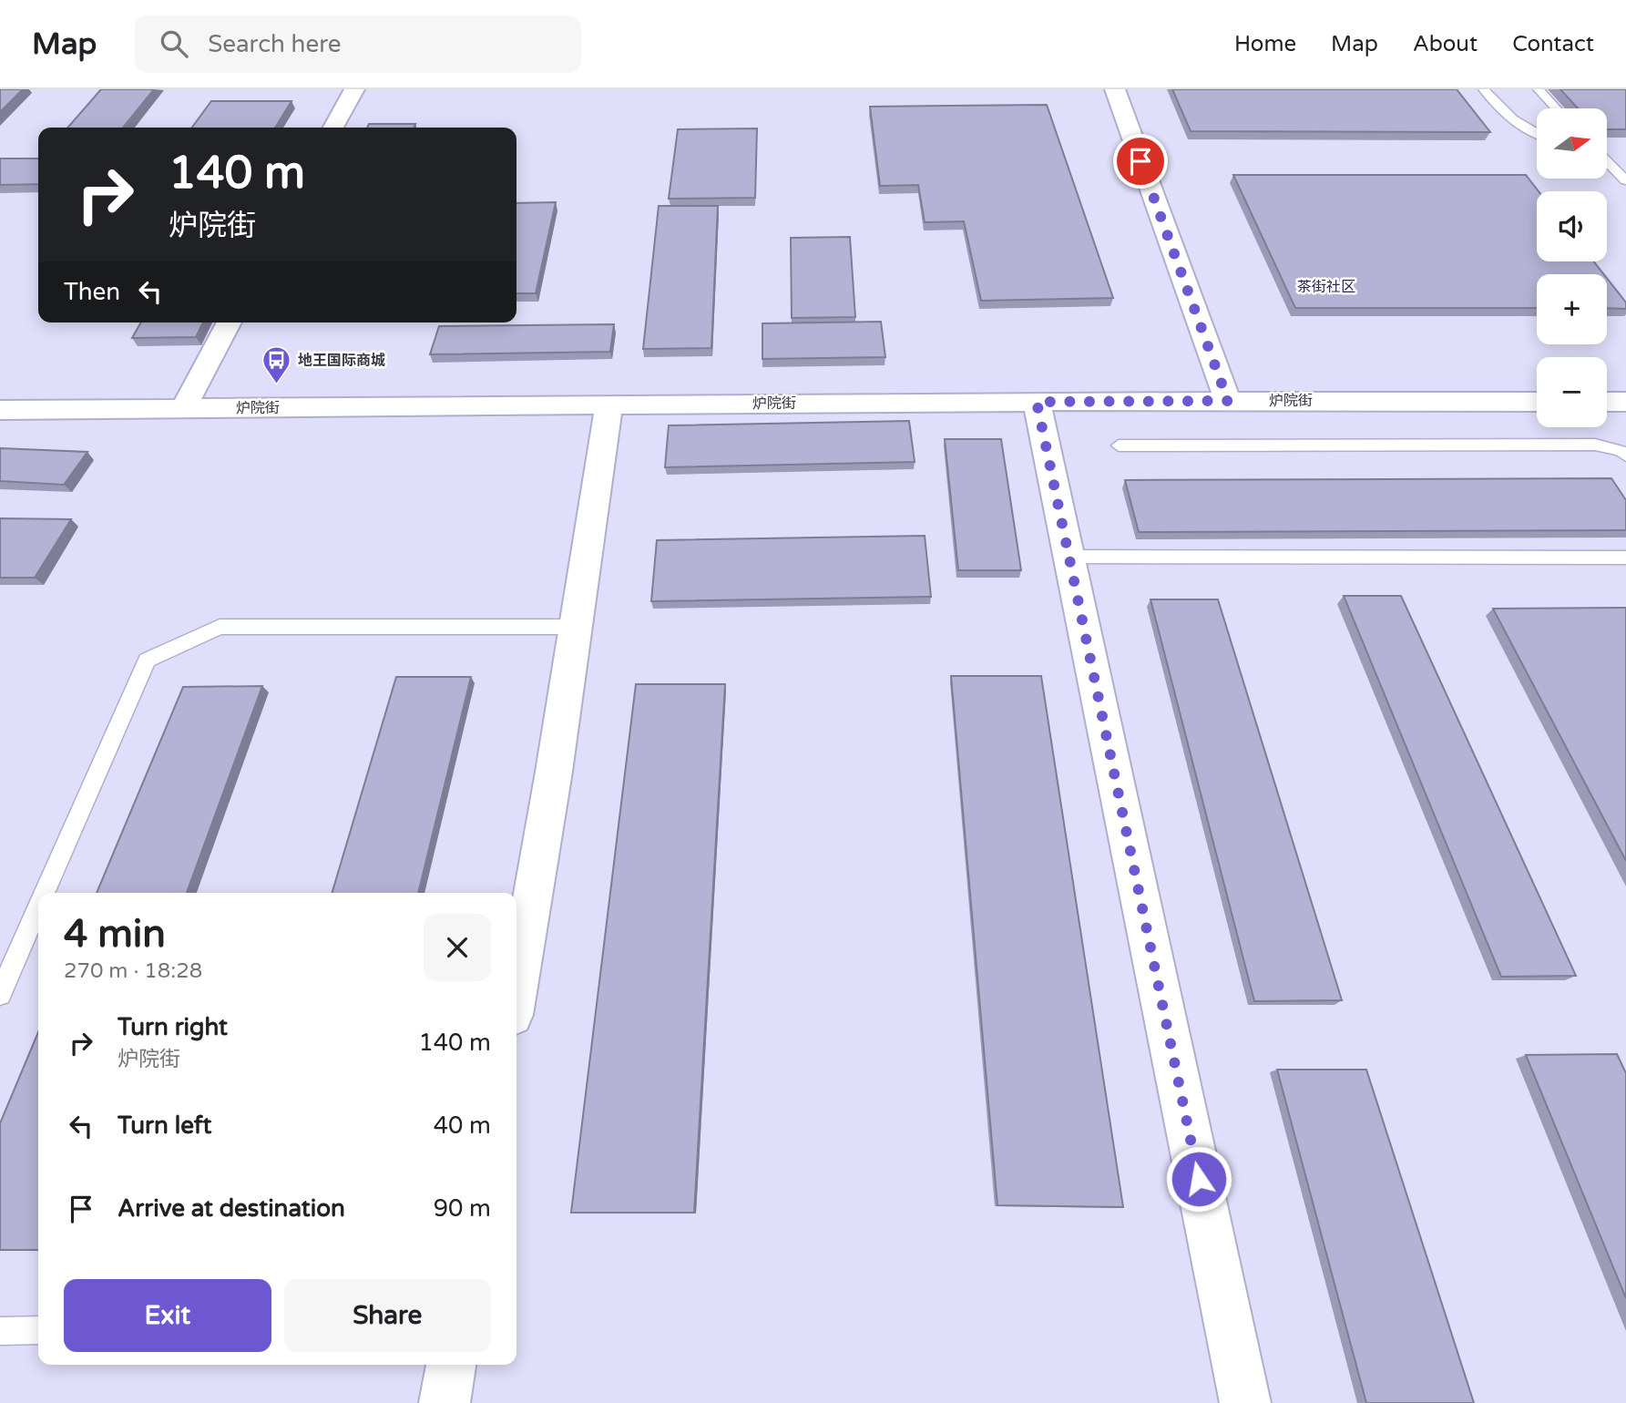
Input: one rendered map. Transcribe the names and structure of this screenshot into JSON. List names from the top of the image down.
{
  "streets": {
    "street": ["炉院街"]
  },
  "districts": ["茶街社区"],
  "places": {
    "bus stop": ["地王国际商城"]
  },
  "north": "right",
  "page": {
    "header": "Map",
    "search": "Search here",
    "nav": [
      "Home",
      "Map",
      "About",
      "Contact"
    ],
    "map_buttons": ["+", "−"],
    "turn": ["140 m", "炉院街"],
    "then": "Then",
    "heading": ["4 min", "270 m · 18:28"],
    "list": [
      {
        "name": "Turn right",
        "note": "炉院街",
        "value": "140 m"
      },
      {
        "name": "Turn left",
        "value": "40 m"
      },
      {
        "name": "Arrive at destination",
        "value": "90 m"
      }
    ],
    "buttons": ["Exit", "Share"]
  }
}
